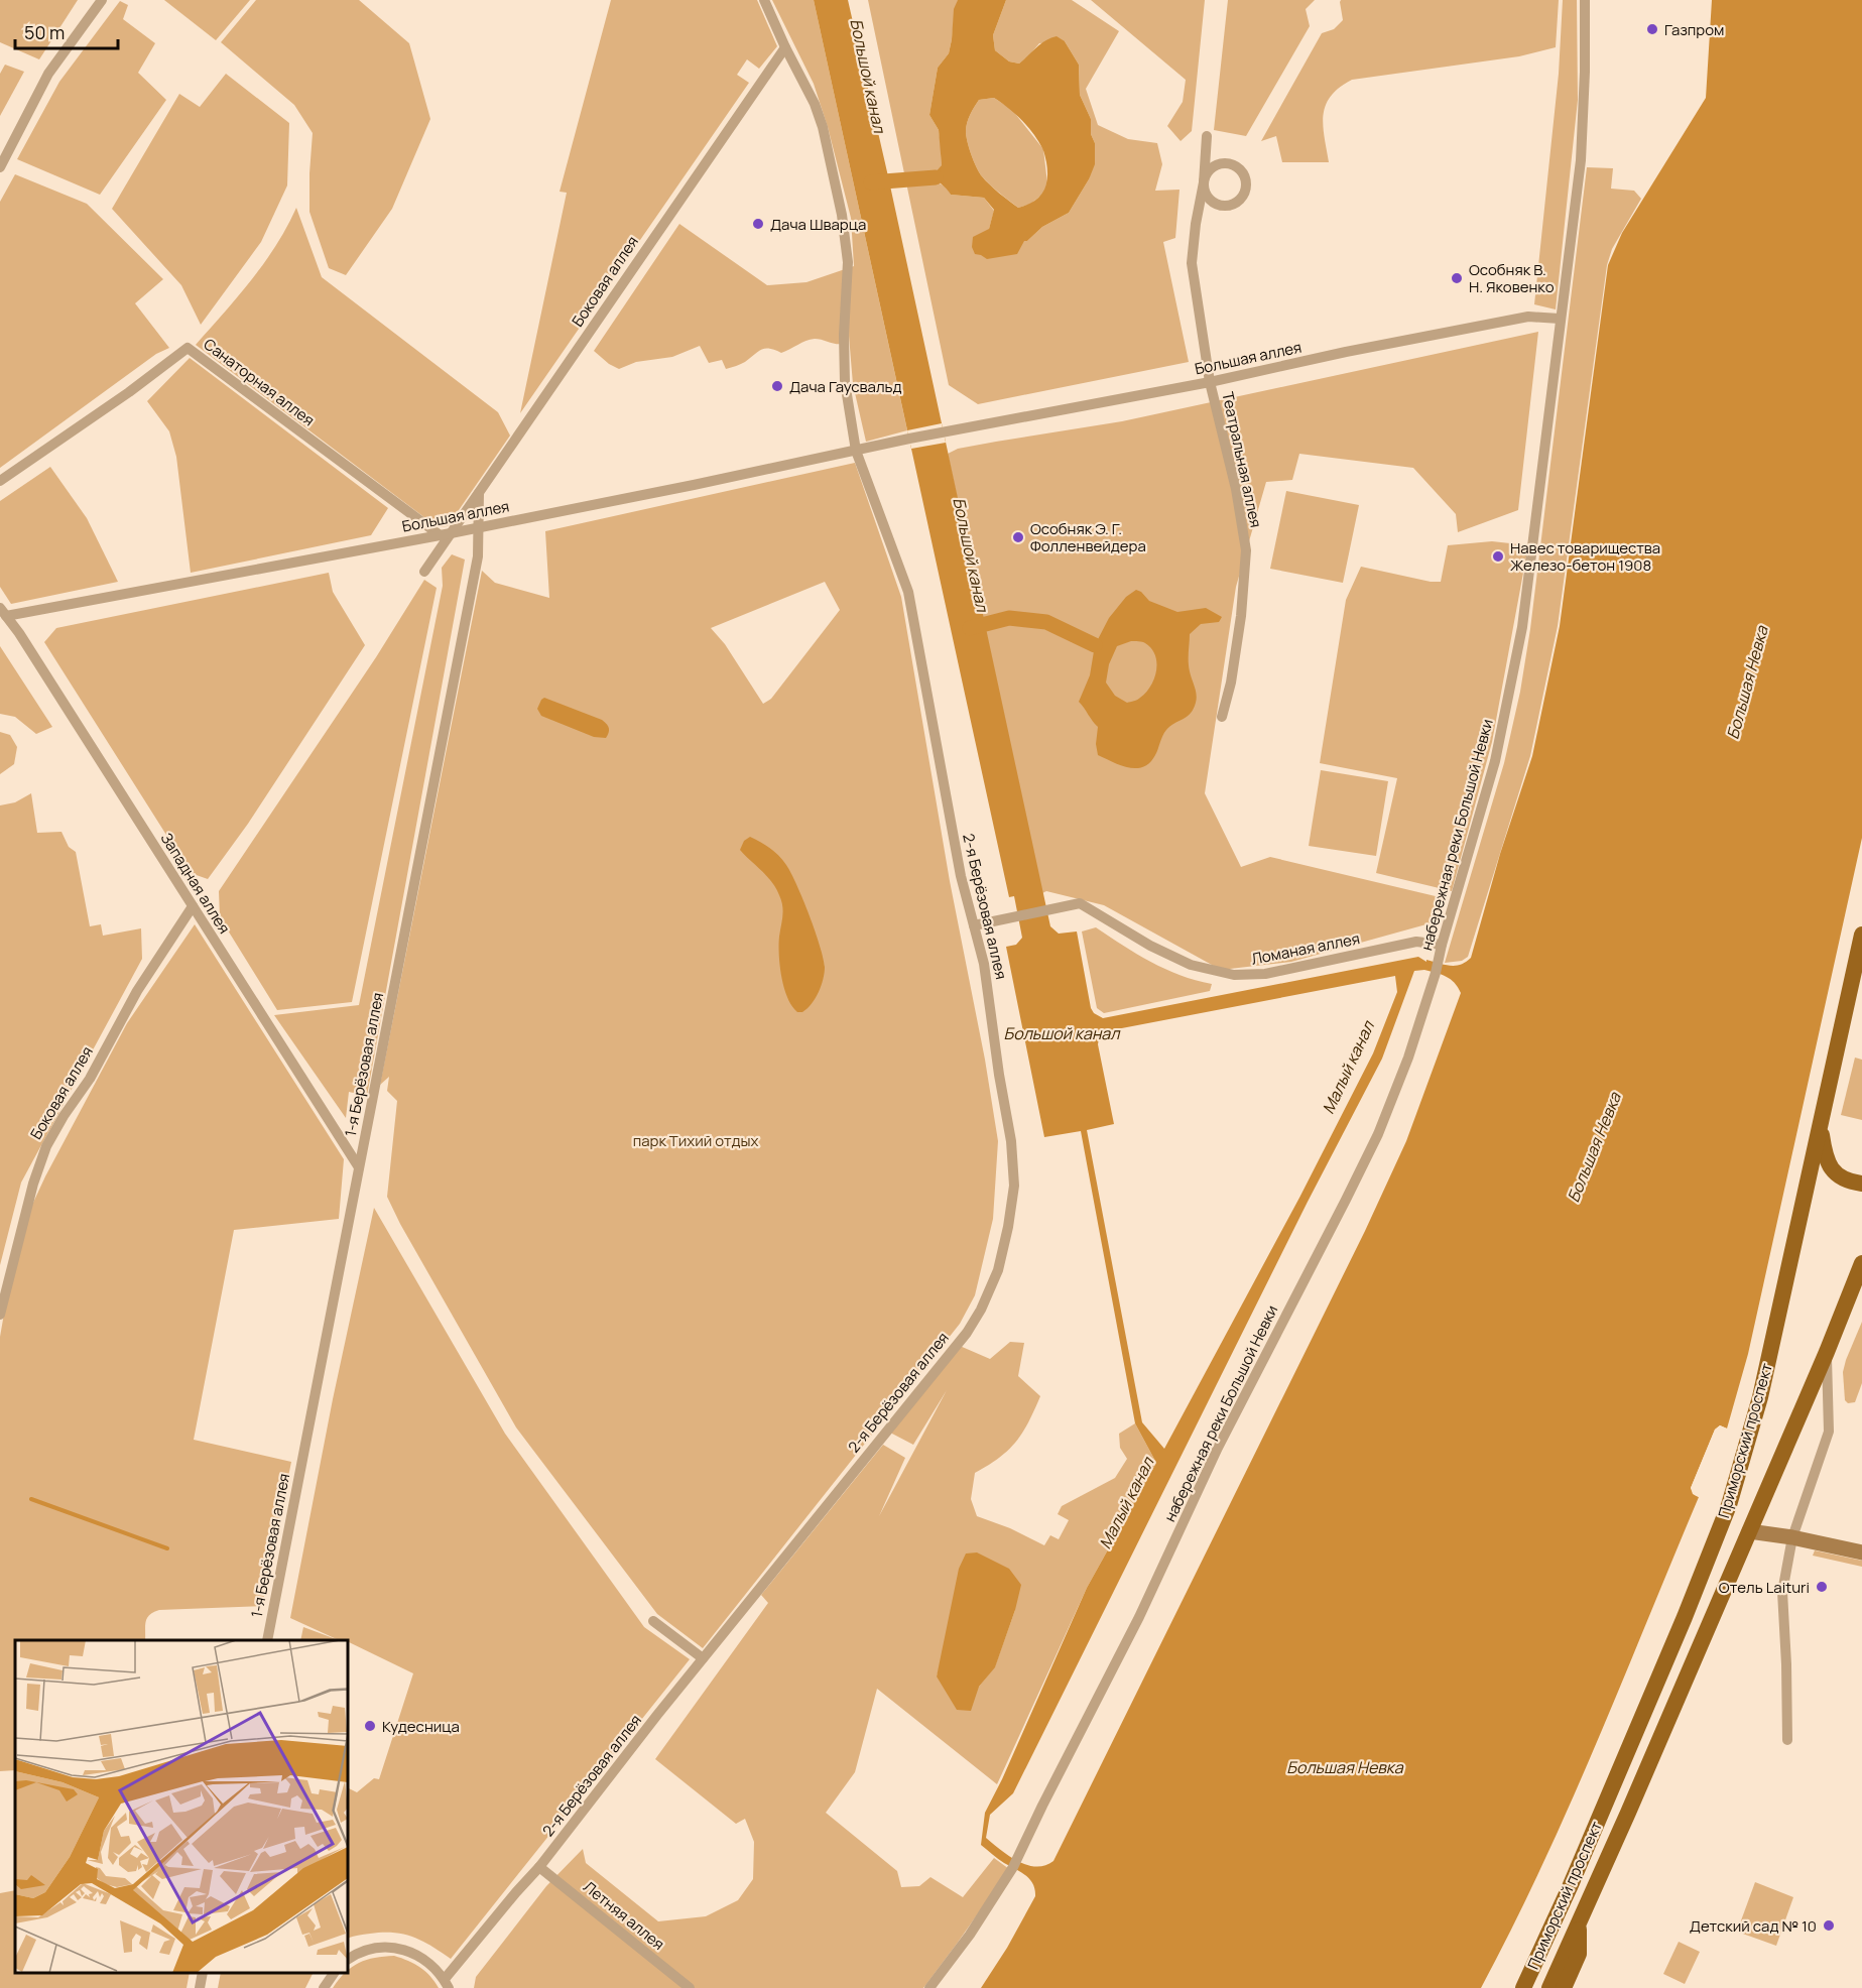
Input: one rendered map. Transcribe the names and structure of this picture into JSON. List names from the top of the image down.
{
  "streets": {
    "main road": ["Приморский проспект"],
    "street": [
      "Боковая аллея",
      "Большая аллея",
      "Санаторная аллея",
      "Театральная аллея",
      "набережная реки Большой Невки",
      "Западная аллея",
      "2-я Берёзовая аллея",
      "Ломаная аллея",
      "1-я Берёзовая аллея",
      "Летняя аллея"
    ]
  },
  "crossings": [
    ["Боковая аллея", "Большая аллея"],
    ["Боковая аллея", "Западная аллея"],
    ["Боковая аллея", "2-я Берёзовая аллея"],
    ["Боковая аллея", "1-я Берёзовая аллея"],
    ["Большая аллея", "Санаторная аллея"],
    ["Большая аллея", "Театральная аллея"],
    ["Большая аллея", "набережная реки Большой Невки"],
    ["Большая аллея", "Западная аллея"],
    ["Большая аллея", "2-я Берёзовая аллея"],
    ["Большая аллея", "1-я Берёзовая аллея"],
    ["набережная реки Большой Невки", "Ломаная аллея"],
    ["Западная аллея", "1-я Берёзовая аллея"],
    ["2-я Берёзовая аллея", "Ломаная аллея"],
    ["2-я Берёзовая аллея", "Летняя аллея"]
  ],
  "water": ["Большой канал", "Большая Невка", "Малый канал"],
  "parks": ["парк Тихий отдых"],
  "places": [
    "Газпром",
    "Дача Шварца",
    "Особняк В. Н. Яковенко",
    "Дача Гаусвальд",
    "Особняк Э. Г. Фолленвейдера",
    "Навес товарищества Железо-бетон 1908",
    "Отель Laituri",
    "Кудесница",
    "Детский сад № 10"
  ],
  "scale_bar": "50 m"
}
